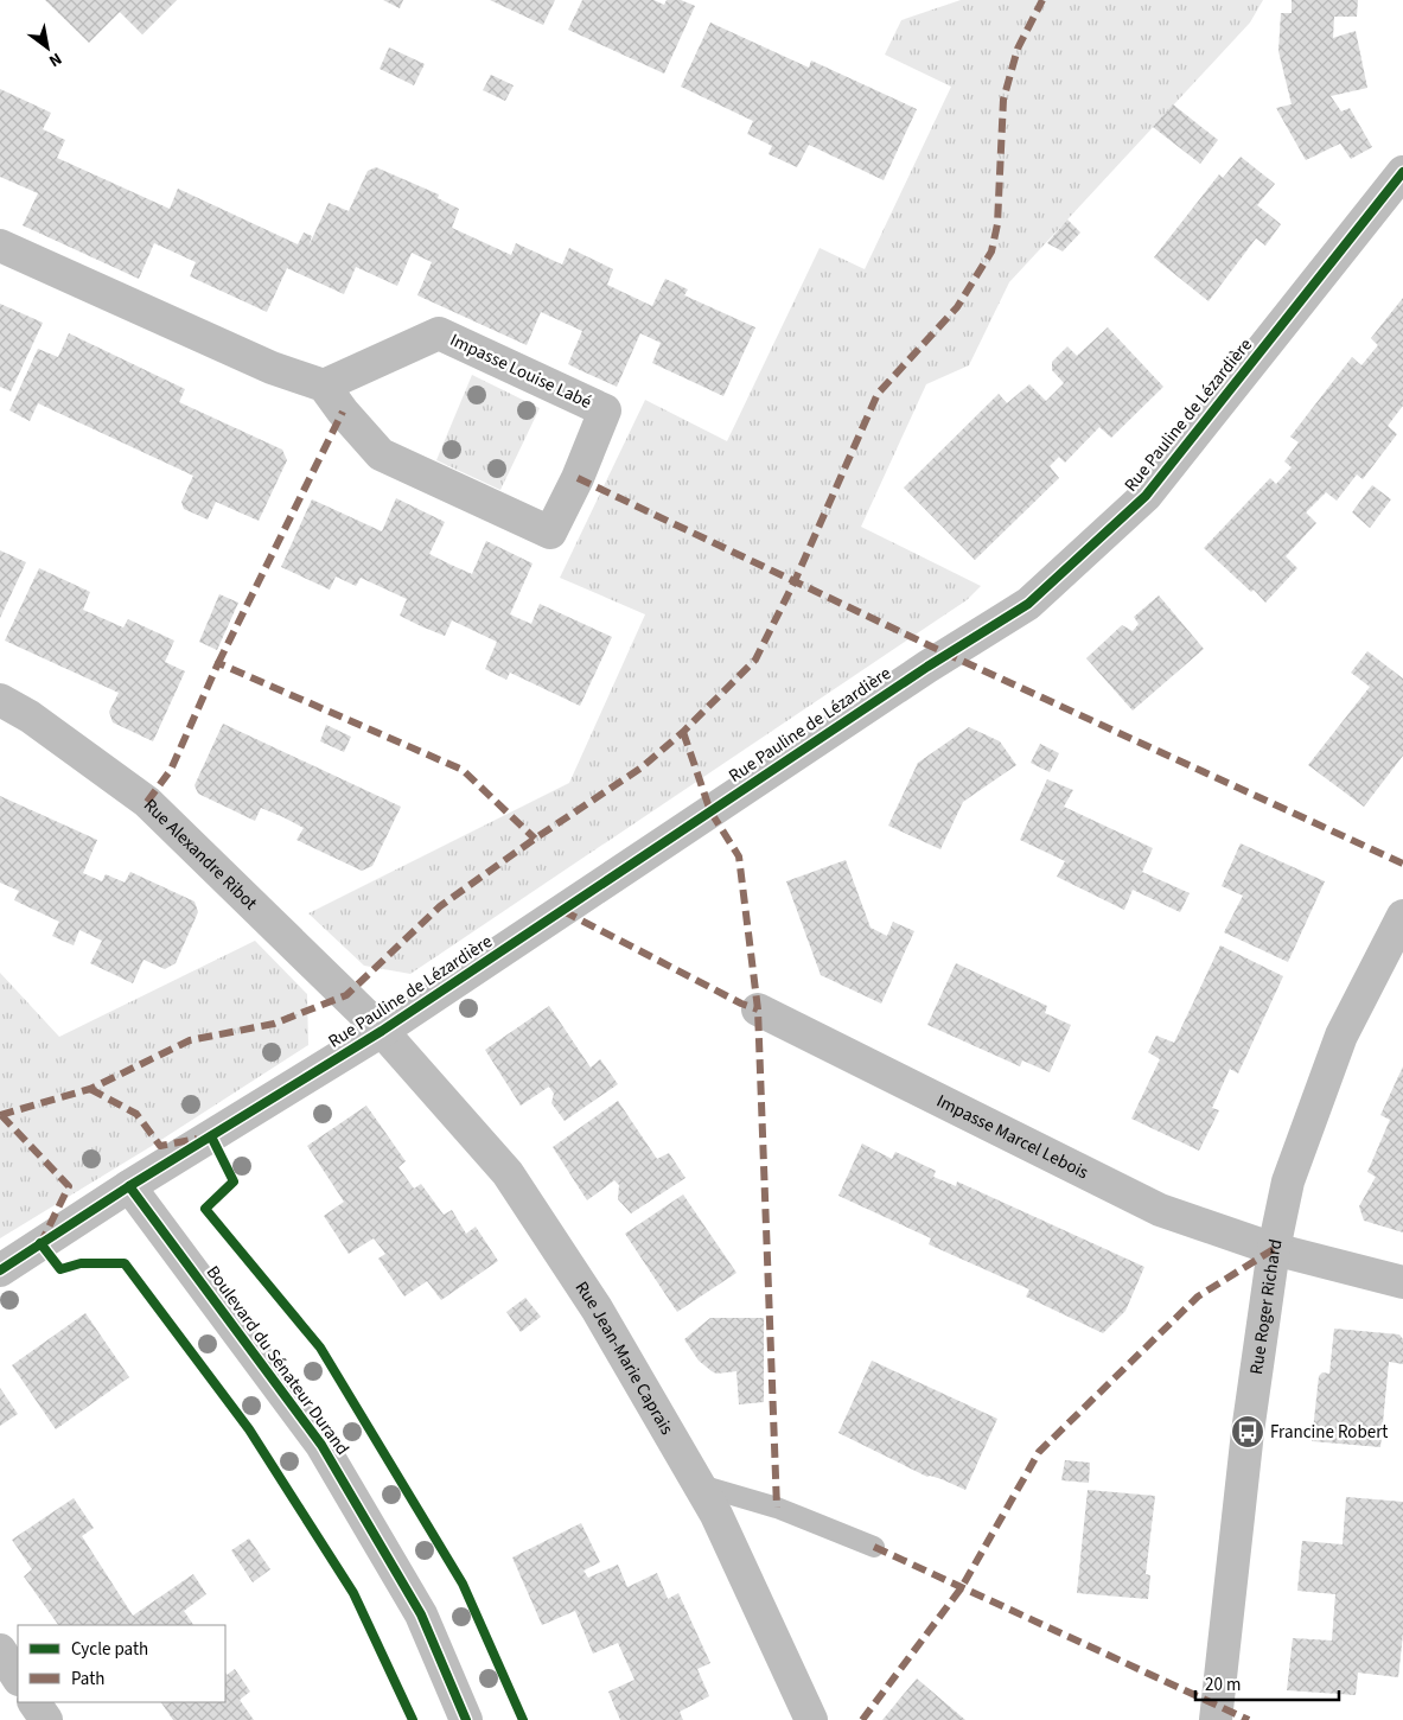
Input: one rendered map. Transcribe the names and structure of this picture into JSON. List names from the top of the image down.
{
  "streets": {
    "street": [
      "Impasse Louise Labé",
      "Rue Pauline de Lézardière",
      "Rue Alexandre Ribot",
      "Impasse Marcel Lebois",
      "Rue Roger Richard",
      "Rue Jean-Marie Caprais",
      "Boulevard du Sénateur Durand"
    ]
  },
  "crossings": [
    ["Rue Pauline de Lézardière", "Rue Alexandre Ribot"],
    ["Rue Pauline de Lézardière", "Rue Jean-Marie Caprais"],
    ["Rue Pauline de Lézardière", "Boulevard du Sénateur Durand"],
    ["Rue Alexandre Ribot", "Rue Jean-Marie Caprais"],
    ["Impasse Marcel Lebois", "Rue Roger Richard"]
  ],
  "places": {
    "bus stop": ["Francine Robert"]
  },
  "legend": ["Cycle path", "Path"],
  "scale_bar": "20 m",
  "north": "bottom right"
}
